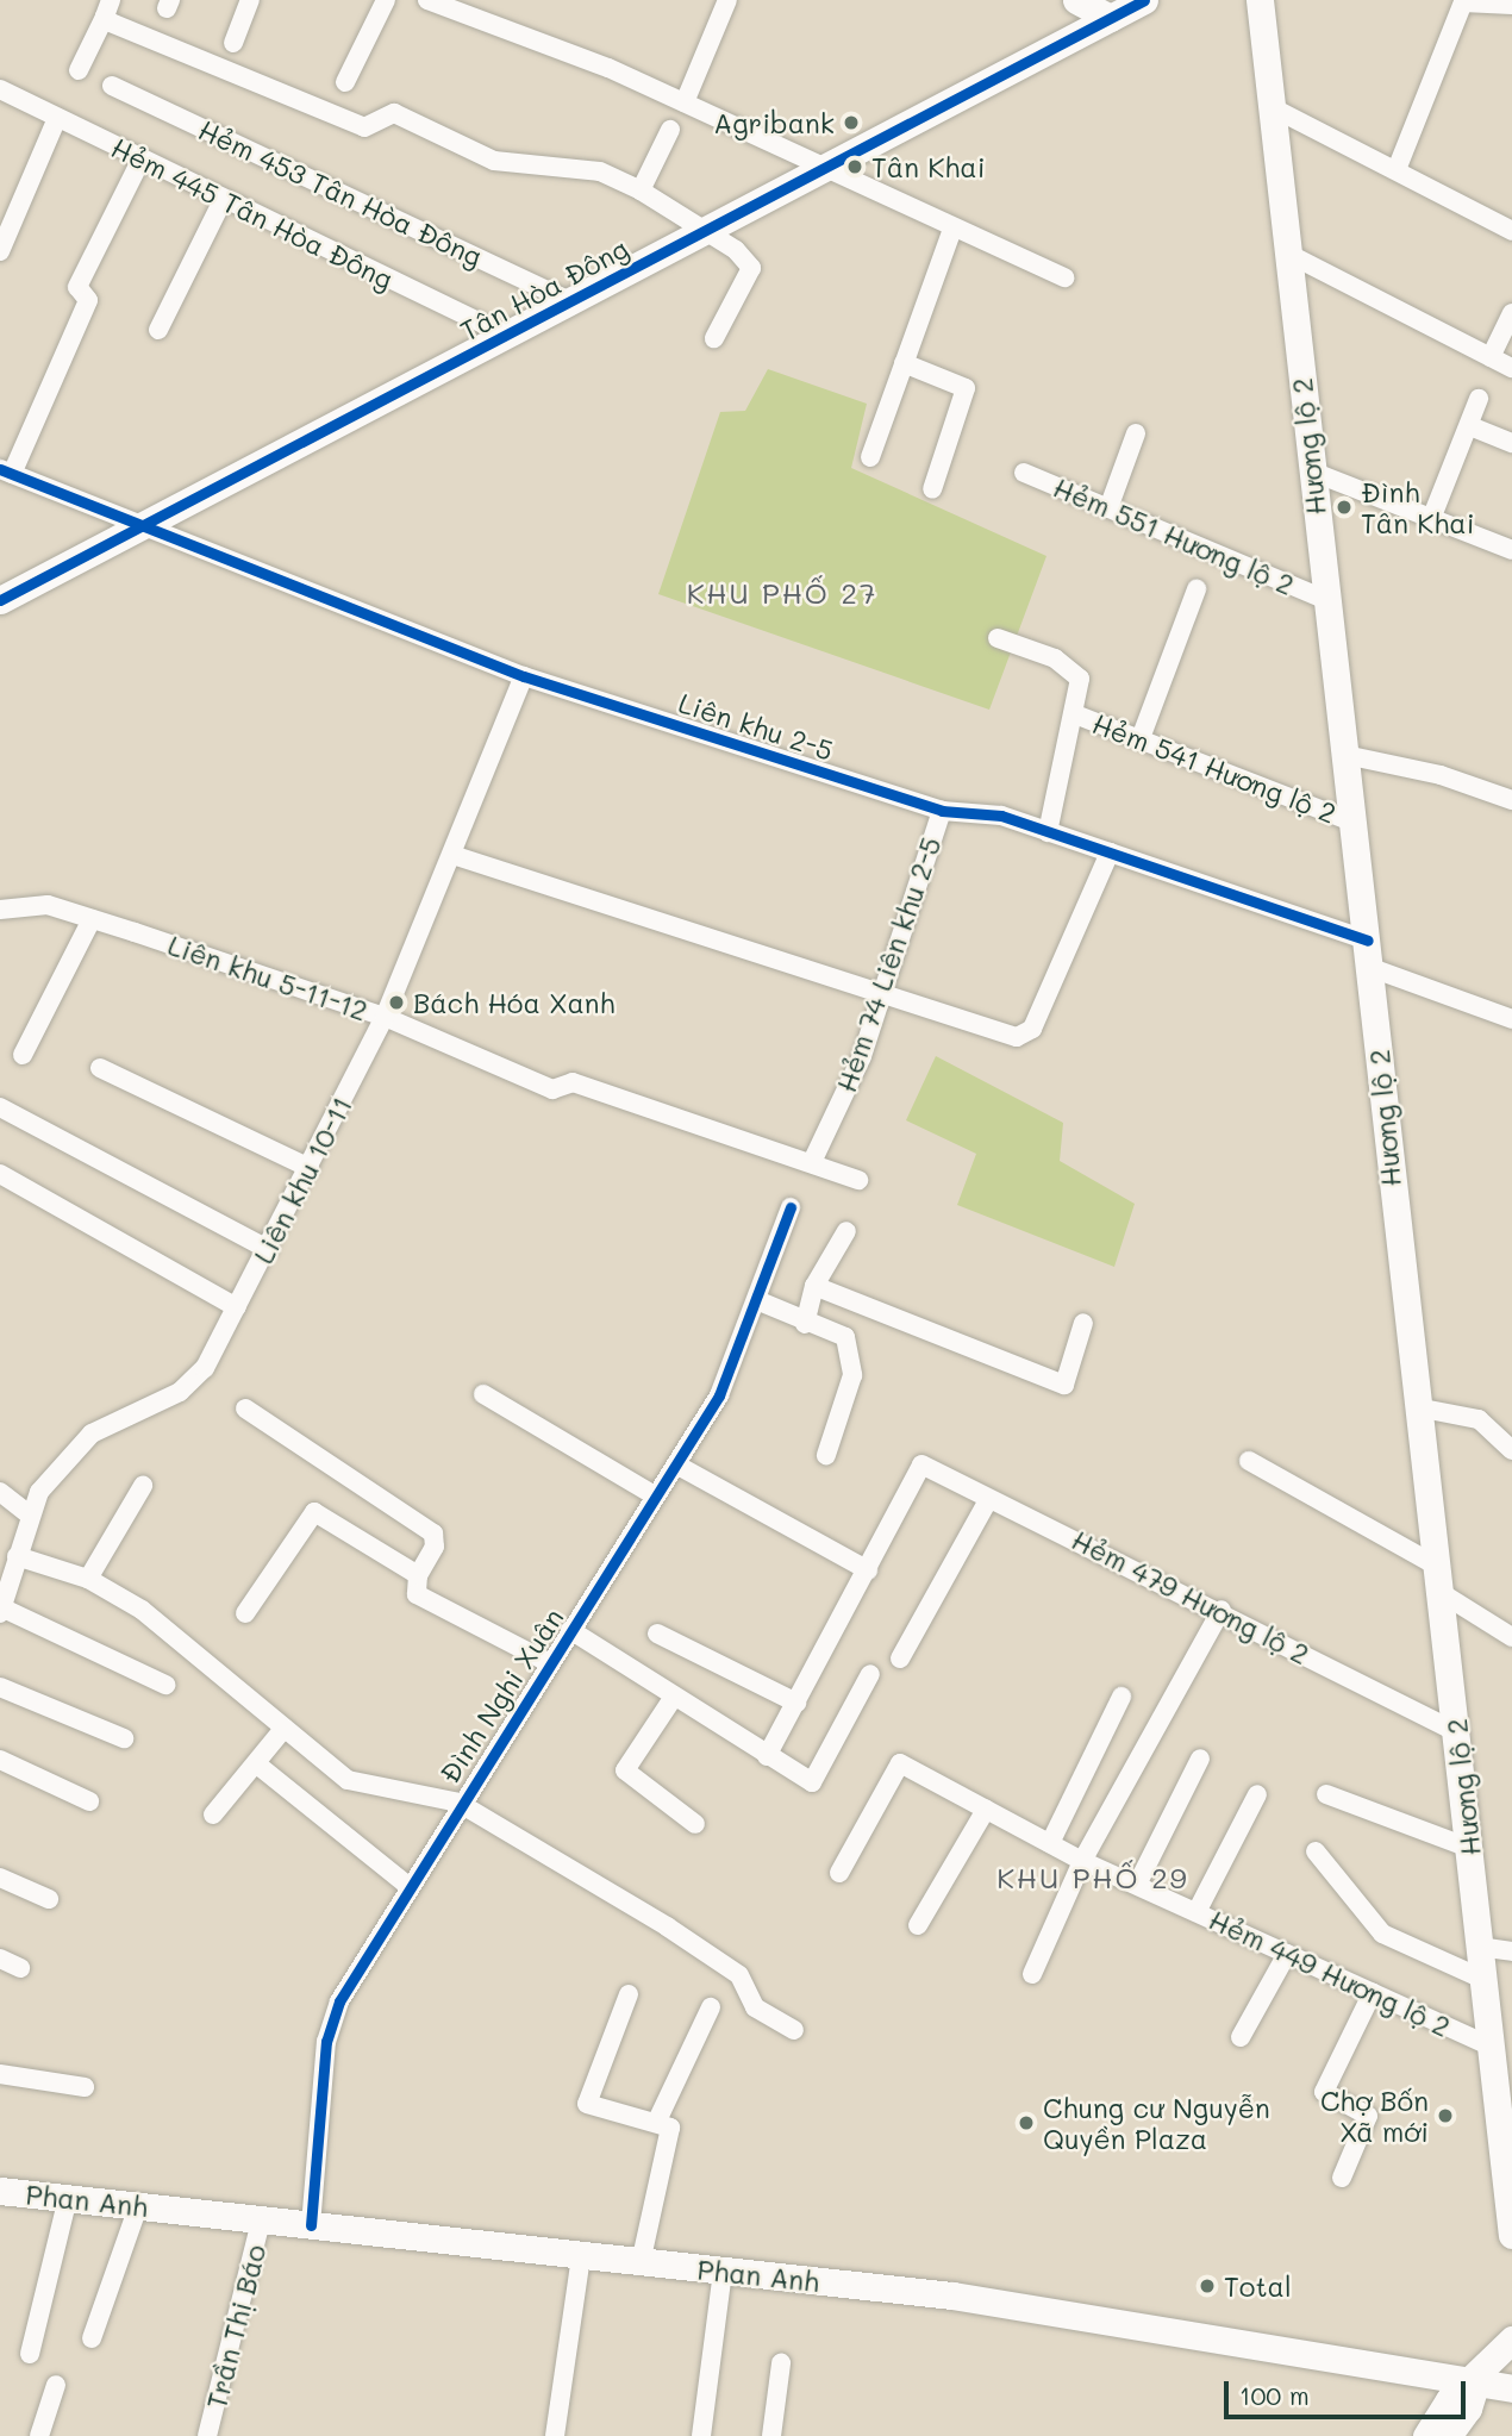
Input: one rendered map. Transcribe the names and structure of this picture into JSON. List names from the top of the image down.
{
  "streets": {
    "main road": ["Tân Hòa Đông", "Hương lộ 2", "Phan Anh"],
    "street": [
      "Hẻm 453 Tân Hòa Đông",
      "Hẻm 445 Tân Hòa Đông",
      "Hẻm 551 Hương lộ 2",
      "Liên khu 2-5",
      "Hẻm 541 Hương lộ 2",
      "Hẻm 74 Liên khu 2-5",
      "Liên khu 5-11-12",
      "Liên khu 10-11",
      "Hẻm 479 Hương lộ 2",
      "Đình Nghi Xuân",
      "Hẻm 449 Hương lộ 2",
      "Trần Thị Báo"
    ]
  },
  "crossings": [
    ["Hẻm 453 Tân Hòa Đông", "Tân Hòa Đông"],
    ["Hẻm 445 Tân Hòa Đông", "Tân Hòa Đông"],
    ["Tân Hòa Đông", "Liên khu 2-5"],
    ["Hương lộ 2", "Hẻm 551 Hương lộ 2"],
    ["Hương lộ 2", "Liên khu 2-5"],
    ["Hương lộ 2", "Hẻm 541 Hương lộ 2"],
    ["Hương lộ 2", "Hẻm 479 Hương lộ 2"],
    ["Hương lộ 2", "Hẻm 449 Hương lộ 2"],
    ["Liên khu 2-5", "Hẻm 74 Liên khu 2-5"],
    ["Liên khu 2-5", "Liên khu 10-11"],
    ["Hẻm 74 Liên khu 2-5", "Liên khu 5-11-12"],
    ["Liên khu 5-11-12", "Liên khu 10-11"],
    ["Đình Nghi Xuân", "Phan Anh"],
    ["Phan Anh", "Trần Thị Báo"]
  ],
  "districts": ["KHU PHỐ 27", "KHU PHỐ 29"],
  "places": [
    "Agribank",
    "Tân Khai",
    "Đình Tân Khai",
    "Bách Hóa Xanh",
    "Chợ Bốn Xã mới",
    "Chung cư Nguyễn Quyền Plaza",
    "Total"
  ],
  "scale_bar": "100 m"
}
